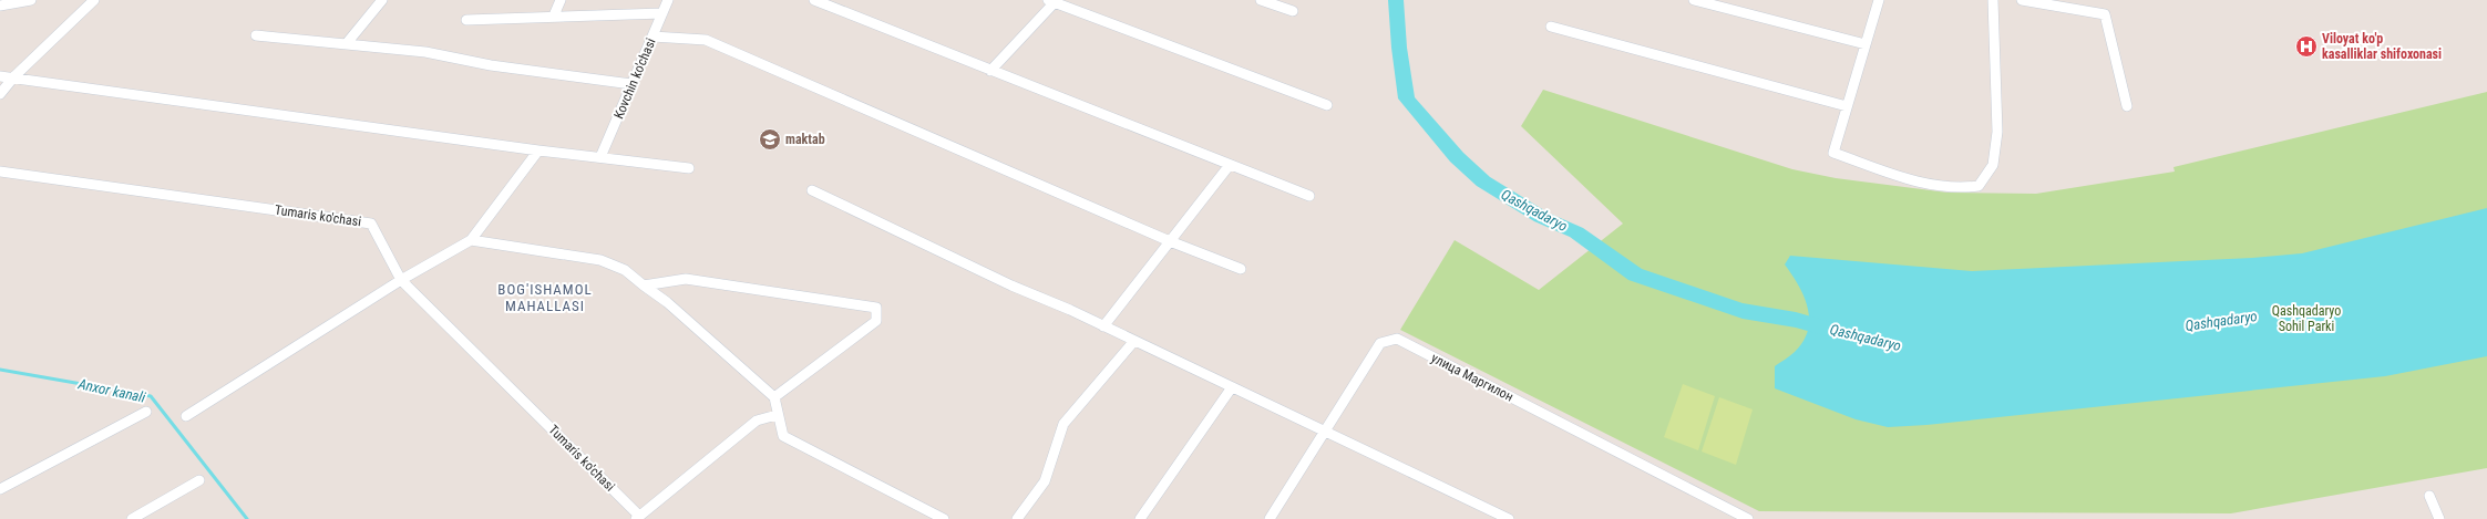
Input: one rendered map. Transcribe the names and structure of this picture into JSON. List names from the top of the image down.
{
  "streets": {
    "street": ["Kovchin ko'chasi", "Tumaris ko'chasi", "улица Маргилон"]
  },
  "districts": ["BOG'ISHAMOL MAHALLASI"],
  "water": ["Qashqadaryo", "Anxor kanali"],
  "parks": ["Qashqadaryo Sohil Parki"],
  "places": {
    "hospital": ["Viloyat ko'p kasalliklar shifoxonasi"],
    "school or university": ["maktab"]
  }
}
